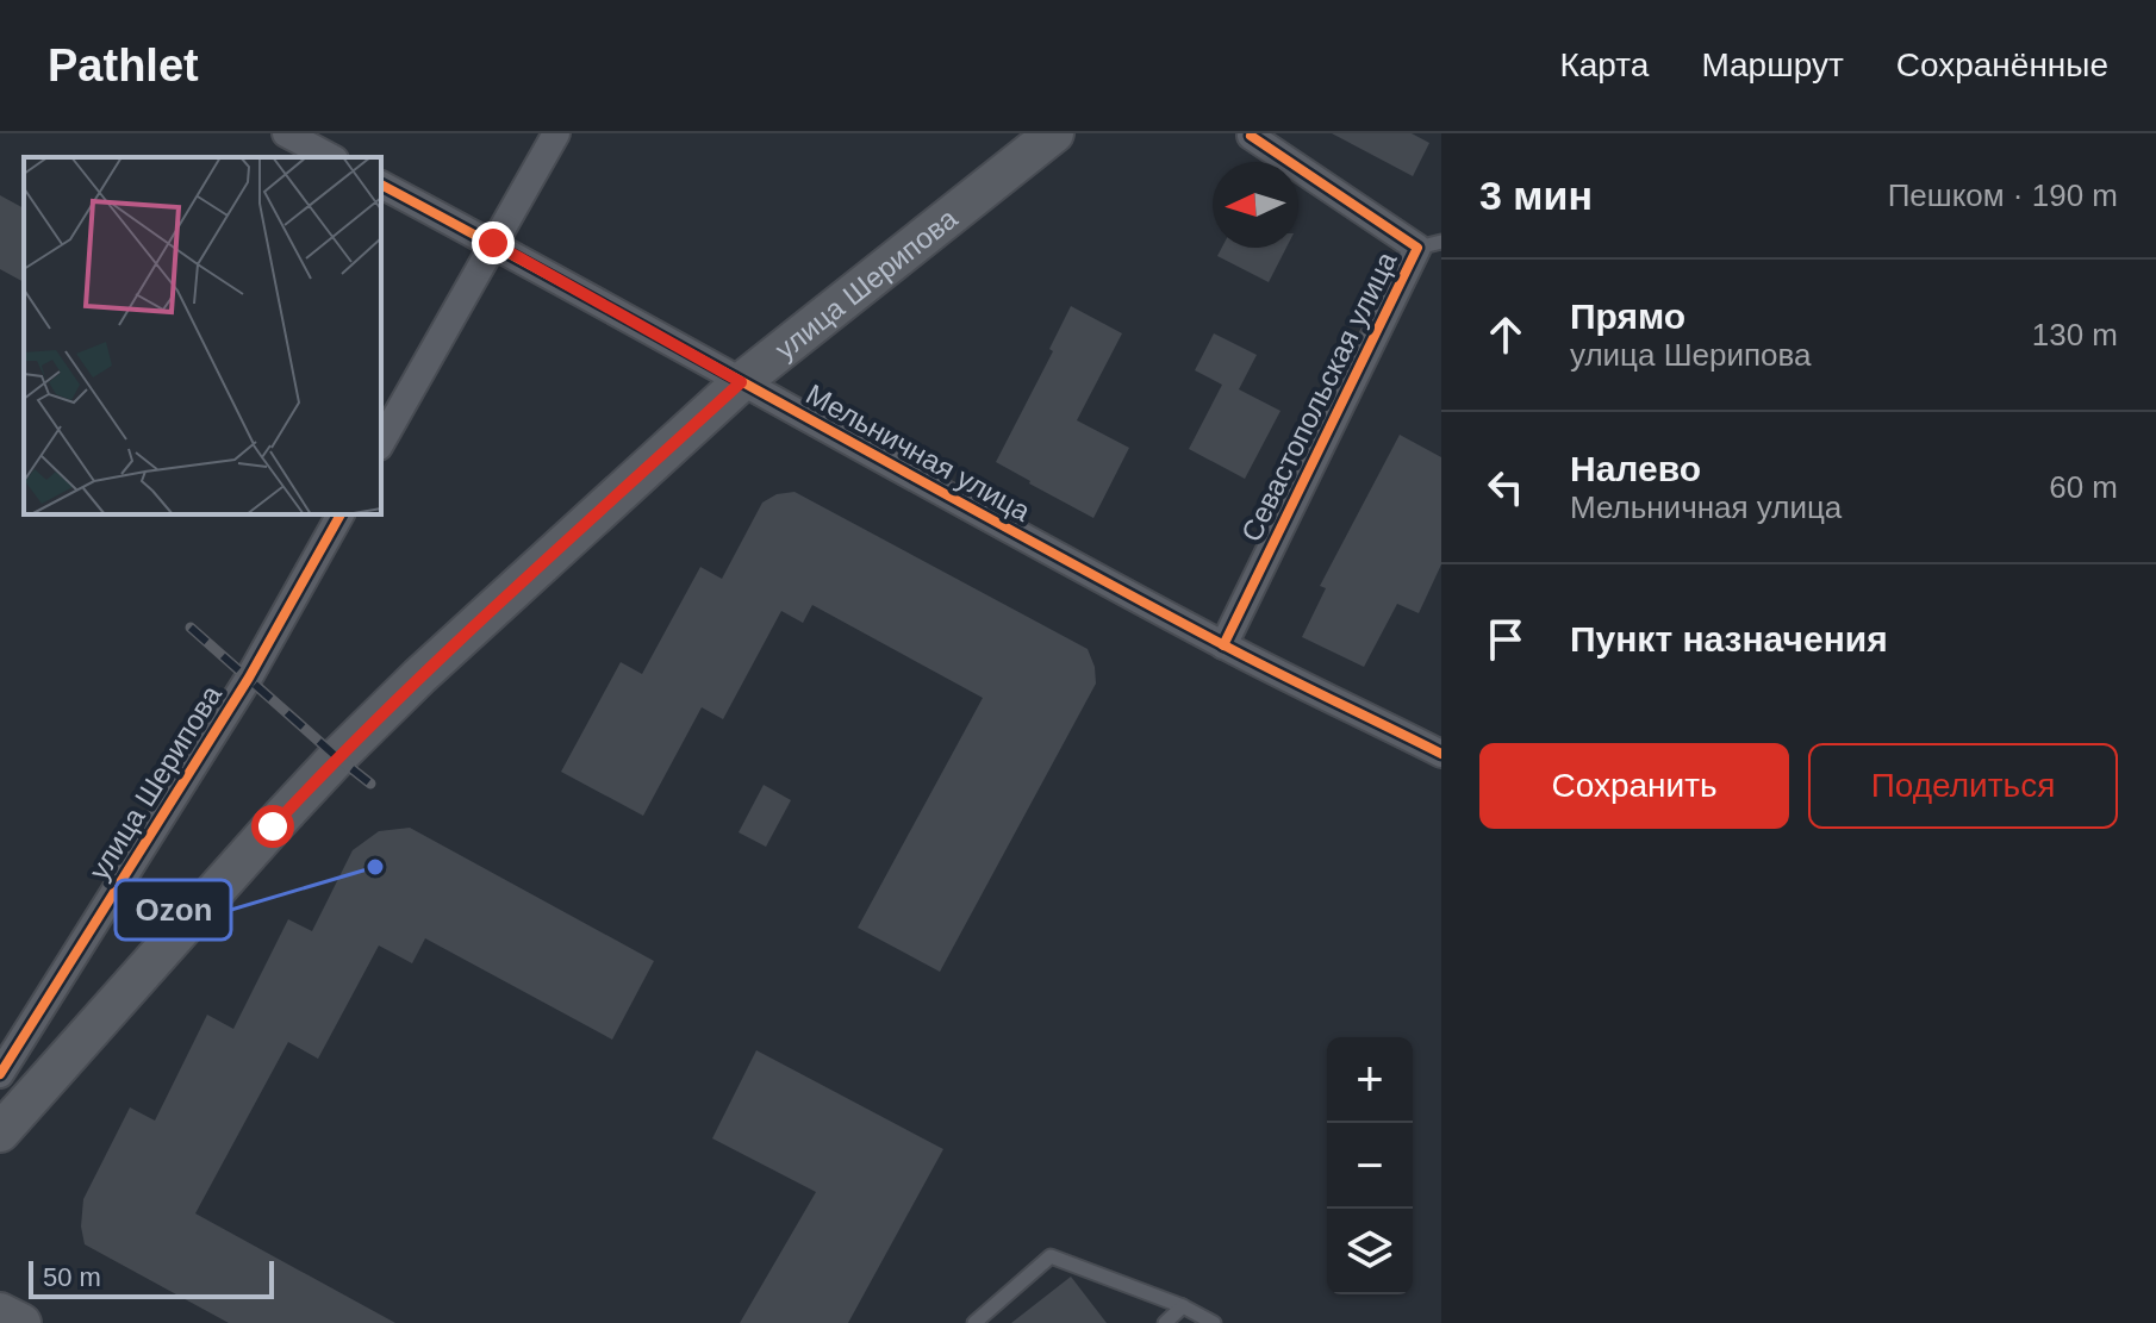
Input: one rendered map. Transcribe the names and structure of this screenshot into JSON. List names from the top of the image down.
{
  "streets": {
    "main road": ["улица Шерипова"],
    "street": ["Севастопольская улица", "Мельничная улица"]
  },
  "crossings": [
    ["улица Шерипова", "Мельничная улица"],
    ["Севастопольская улица", "Мельничная улица"]
  ],
  "places": ["Ozon"],
  "scale_bar": "50 m",
  "north": "left",
  "page": {
    "header": "Pathlet",
    "nav": ["Карта", "Маршрут", "Сохранённые"],
    "heading": ["3 мин", "Пешком · 190 m"],
    "list": [
      ["Прямо", "улица Шерипова", "130 m"],
      ["Налево", "Мельничная улица", "60 m"],
      "Пункт назначения"
    ],
    "buttons": ["Сохранить", "Поделиться"],
    "map_buttons": ["+", "−"],
    "scale": "50 m"
  }
}
